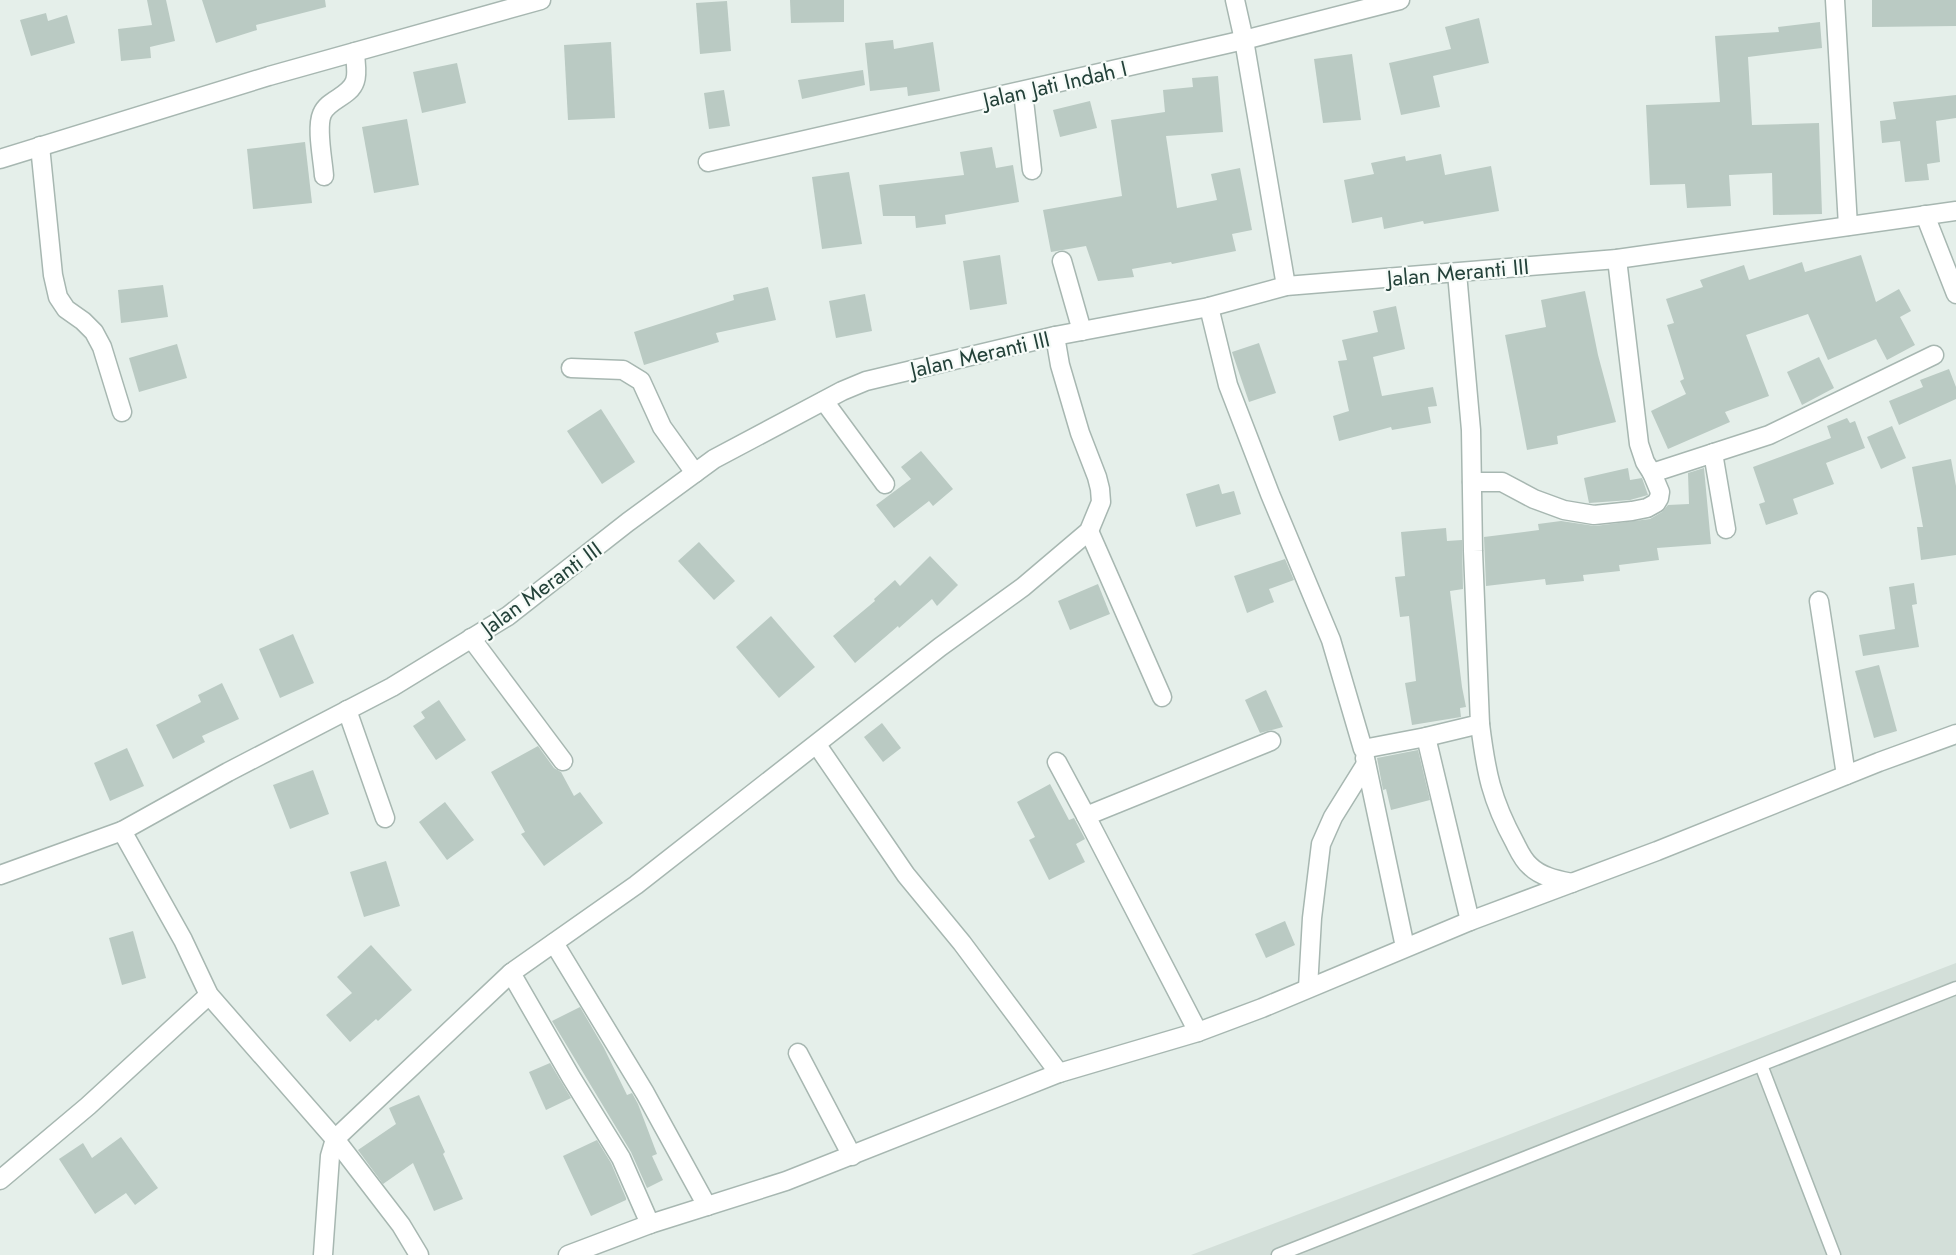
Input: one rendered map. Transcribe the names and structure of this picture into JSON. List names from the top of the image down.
{
  "streets": {
    "street": ["Jalan Jati Indah I", "Jalan Meranti III"]
  }
}
